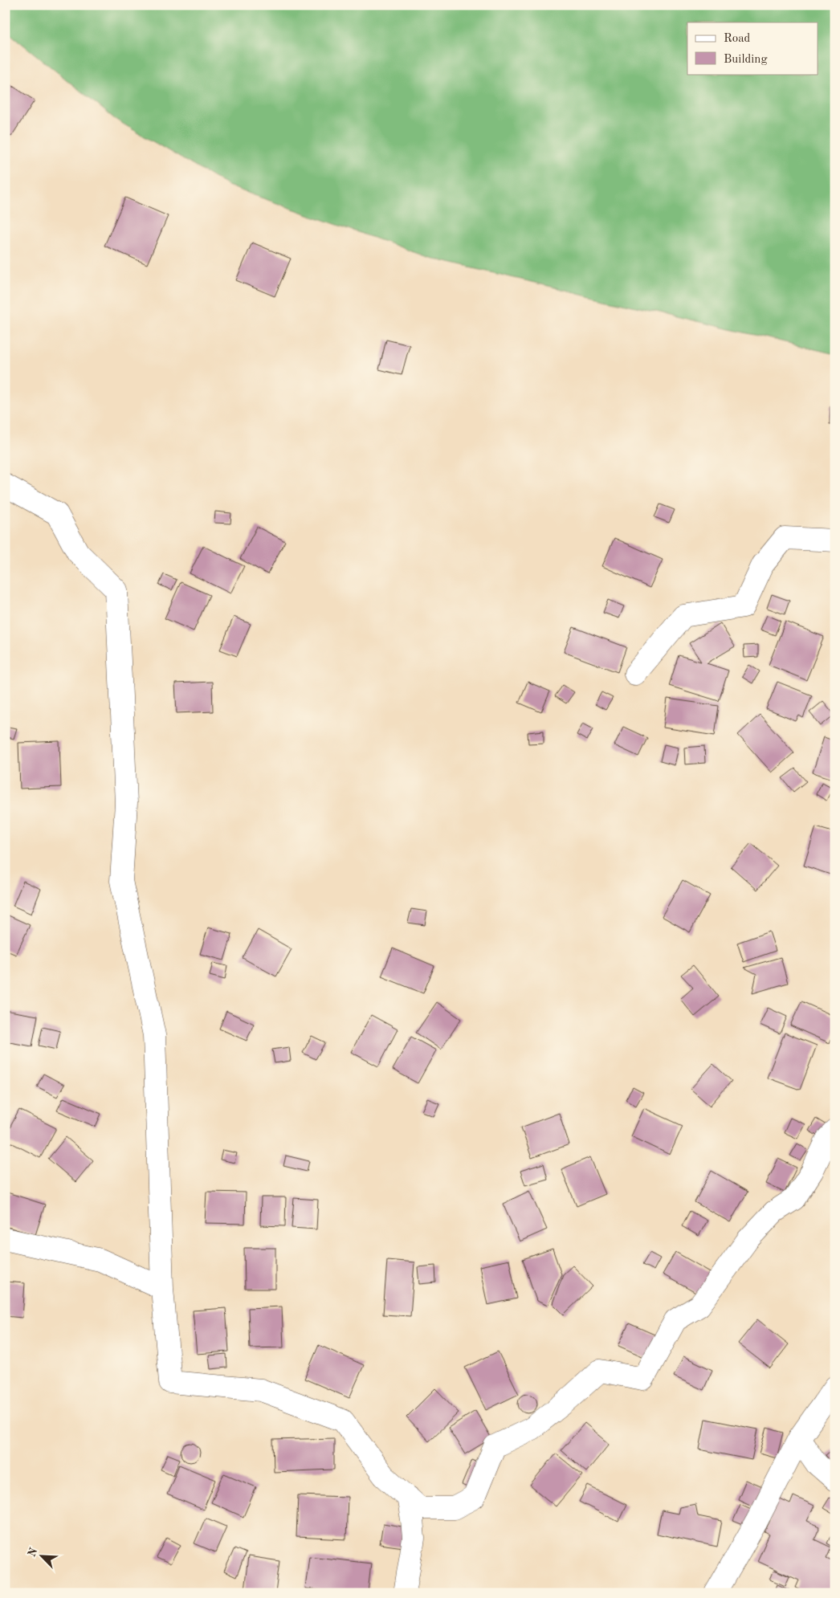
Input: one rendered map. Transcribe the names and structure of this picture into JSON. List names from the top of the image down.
{
  "legend": ["Road", "Building"],
  "north": "top left"
}
